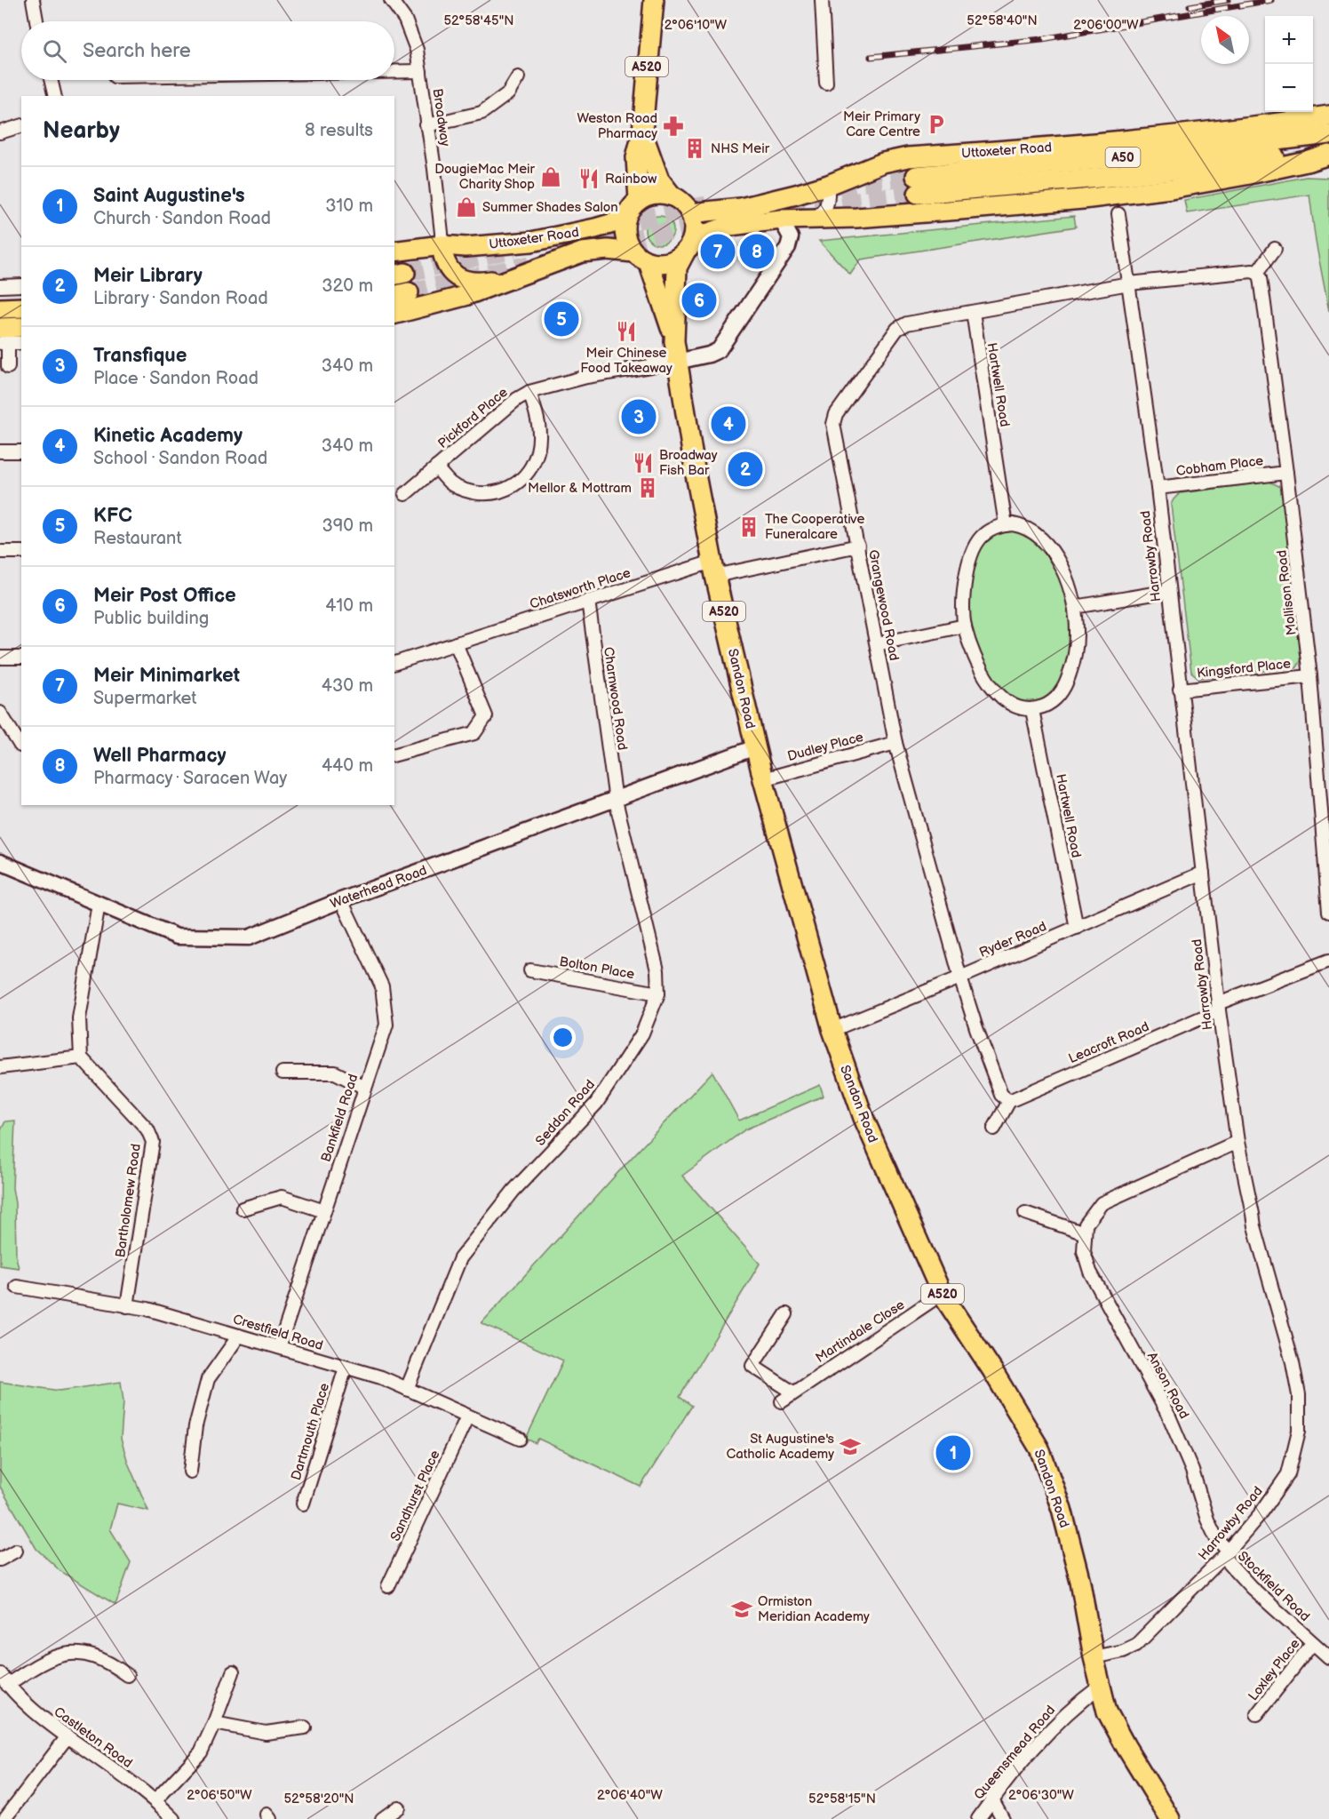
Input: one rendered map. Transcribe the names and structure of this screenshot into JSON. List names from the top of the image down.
{
  "streets": {
    "highway": [
      "A520",
      "Uttoxeter Road",
      "A50",
      "Sandon Road"
    ],
    "street": [
      "Broadway",
      "Hartwell Road",
      "Pickford Place",
      "Cobham Place",
      "Harrowby Road",
      "Chatsworth Place",
      "Mollison Road",
      "Grangewood Road",
      "Kingsford Place",
      "Charnwood Road",
      "Dudley Place",
      "Waterhead Road",
      "Ryder Road",
      "Bolton Place",
      "Leacroft Road",
      "Seddon Road",
      "Bankfield Road",
      "Bartholomew Road",
      "Martindale Close",
      "Crestfield Road",
      "Anson Road",
      "Dartmouth Place",
      "Sandhurst Place",
      "Stockfield Road",
      "Loxley Place",
      "Castleton Road",
      "Queensmead Road"
    ]
  },
  "crossings": [
    ["A520", "Uttoxeter Road"],
    ["A520", "Sandon Road"],
    ["Broadway", "Uttoxeter Road"],
    ["Uttoxeter Road", "Sandon Road"],
    ["Hartwell Road", "Grangewood Road"],
    ["Hartwell Road", "Ryder Road"],
    ["Pickford Place", "Sandon Road"],
    ["Cobham Place", "Harrowby Road"],
    ["Cobham Place", "Mollison Road"],
    ["Harrowby Road", "Grangewood Road"],
    ["Harrowby Road", "Kingsford Place"],
    ["Harrowby Road", "Sandon Road"],
    ["Harrowby Road", "Ryder Road"],
    ["Harrowby Road", "Leacroft Road"],
    ["Harrowby Road", "Anson Road"],
    ["Harrowby Road", "Stockfield Road"],
    ["Chatsworth Place", "Grangewood Road"],
    ["Chatsworth Place", "Sandon Road"],
    ["Chatsworth Place", "Charnwood Road"],
    ["Mollison Road", "Kingsford Place"],
    ["Grangewood Road", "Dudley Place"],
    ["Grangewood Road", "Ryder Road"],
    ["Sandon Road", "Dudley Place"],
    ["Sandon Road", "Waterhead Road"],
    ["Sandon Road", "Ryder Road"],
    ["Sandon Road", "Martindale Close"],
    ["Sandon Road", "Queensmead Road"],
    ["Charnwood Road", "Waterhead Road"],
    ["Charnwood Road", "Seddon Road"],
    ["Waterhead Road", "Seddon Road"],
    ["Waterhead Road", "Bankfield Road"],
    ["Bolton Place", "Seddon Road"],
    ["Seddon Road", "Crestfield Road"],
    ["Bankfield Road", "Crestfield Road"],
    ["Bartholomew Road", "Crestfield Road"],
    ["Crestfield Road", "Dartmouth Place"],
    ["Crestfield Road", "Sandhurst Place"],
    ["Anson Road", "Stockfield Road"],
    ["Stockfield Road", "Loxley Place"]
  ],
  "places": {
    "parking": ["Meir Primary Care Centre"],
    "pharmacy": ["Weston Road Pharmacy"],
    "building": ["NHS Meir", "Mellor & Mottram", "The Cooperative Funeralcare"],
    "shop": ["DougieMac Meir Charity Shop", "Summer Shades Salon"],
    "restaurant": ["Rainbow", "Meir Chinese Food Takeaway", "Broadway Fish Bar"],
    "school or university": ["St Augustine's Catholic Academy", "Ormiston Meridian Academy"]
  },
  "north": "top left",
  "page": {
    "map_buttons": ["+", "−"],
    "search": "Search here",
    "heading": ["Nearby", "8 results"],
    "list": [
      {
        "mark": "1",
        "name": "Saint Augustine's",
        "note": "Church · Sandon Road",
        "value": "310 m"
      },
      {
        "mark": "2",
        "name": "Meir Library",
        "note": "Library · Sandon Road",
        "value": "320 m"
      },
      {
        "mark": "3",
        "name": "Transfique",
        "note": "Place · Sandon Road",
        "value": "340 m"
      },
      {
        "mark": "4",
        "name": "Kinetic Academy",
        "note": "School · Sandon Road",
        "value": "340 m"
      },
      {
        "mark": "5",
        "name": "KFC",
        "note": "Restaurant",
        "value": "390 m"
      },
      {
        "mark": "6",
        "name": "Meir Post Office",
        "note": "Public building",
        "value": "410 m"
      },
      {
        "mark": "7",
        "name": "Meir Minimarket",
        "note": "Supermarket",
        "value": "430 m"
      },
      {
        "mark": "8",
        "name": "Well Pharmacy",
        "note": "Pharmacy · Saracen Way",
        "value": "440 m"
      }
    ],
    "pins": [
      "7",
      "8",
      "6",
      "5",
      "3",
      "4",
      "2",
      "1"
    ]
  },
  "coordinates": [
    "52°58'45\"N",
    "52°58'40\"N",
    "2°06'10\"W",
    "2°06'00\"W",
    "2°06'50\"W",
    "2°06'40\"W",
    "2°06'30\"W",
    "52°58'20\"N",
    "52°58'15\"N"
  ]
}
